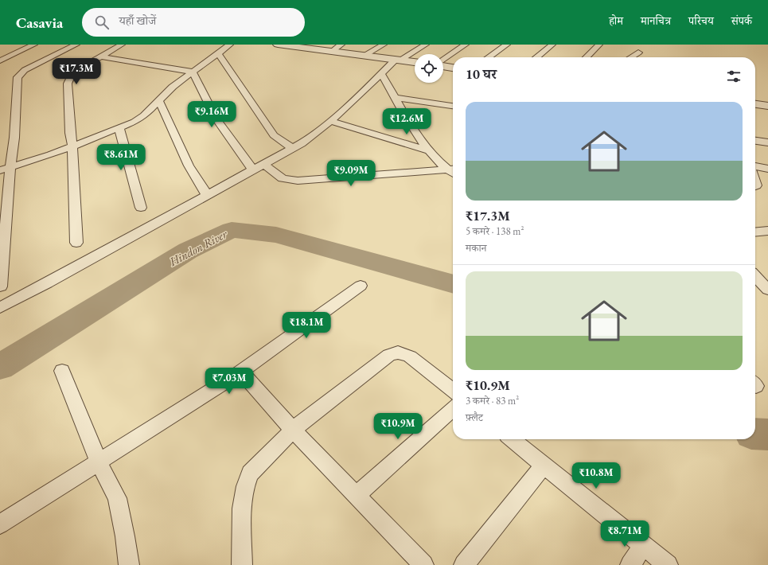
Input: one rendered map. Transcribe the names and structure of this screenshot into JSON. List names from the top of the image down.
{
  "water": ["Hindon River"],
  "page": {
    "header": "Casavia",
    "search": "यहाँ खोजें",
    "nav": [
      "होम",
      "मानचित्र",
      "परिचय",
      "संपर्क"
    ],
    "heading": "10 घर",
    "price": [
      "₹17.3M",
      "₹9.16M",
      "₹12.6M",
      "₹8.61M",
      "₹9.09M",
      "₹18.1M",
      "₹7.03M",
      "₹10.9M",
      "₹10.8M",
      "₹8.71M"
    ],
    "list": [
      {
        "name": "₹17.3M",
        "note": "5 कमरे · 138 m² · मकान"
      },
      {
        "name": "₹10.9M",
        "note": "3 कमरे · 83 m² · फ़्लैट"
      }
    ]
  }
}
